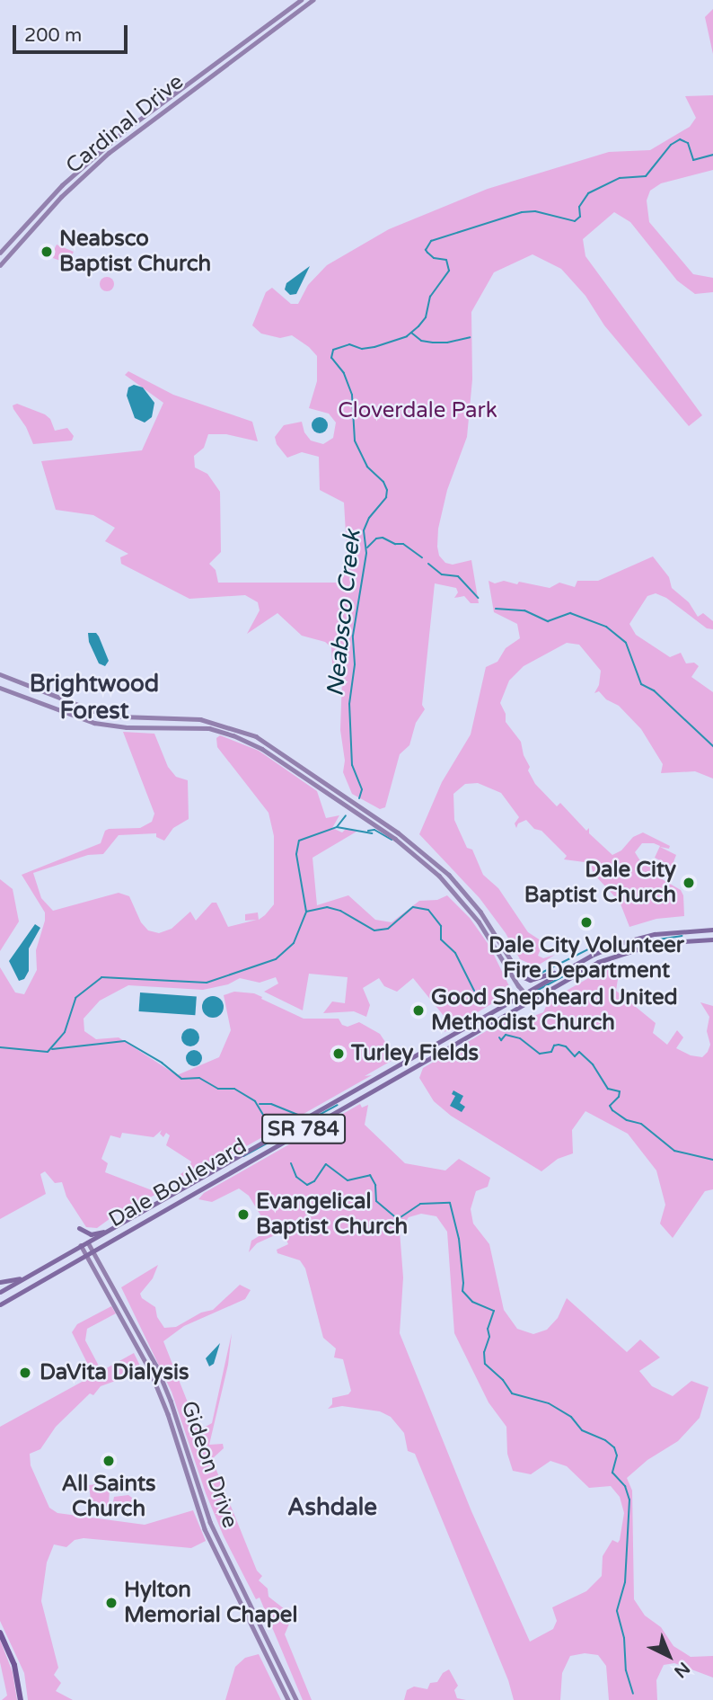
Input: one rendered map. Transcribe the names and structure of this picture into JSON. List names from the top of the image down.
{
  "streets": {
    "main road": [
      "Cardinal Drive",
      "SR 784",
      "Dale Boulevard",
      "Gideon Drive"
    ]
  },
  "crossings": [
    ["Dale Boulevard", "Gideon Drive"]
  ],
  "districts": ["Brightwood Forest", "Ashdale"],
  "water": ["Neabsco Creek"],
  "parks": ["Cloverdale Park"],
  "places": [
    "Neabsco Baptist Church",
    "Dale City Baptist Church",
    "Dale City Volunteer Fire Department",
    "Good Shepheard United Methodist Church",
    "Turley Fields",
    "Evangelical Baptist Church",
    "DaVita Dialysis",
    "All Saints Church",
    "Hylton Memorial Chapel"
  ],
  "scale_bar": "200 m",
  "north": "bottom right"
}
